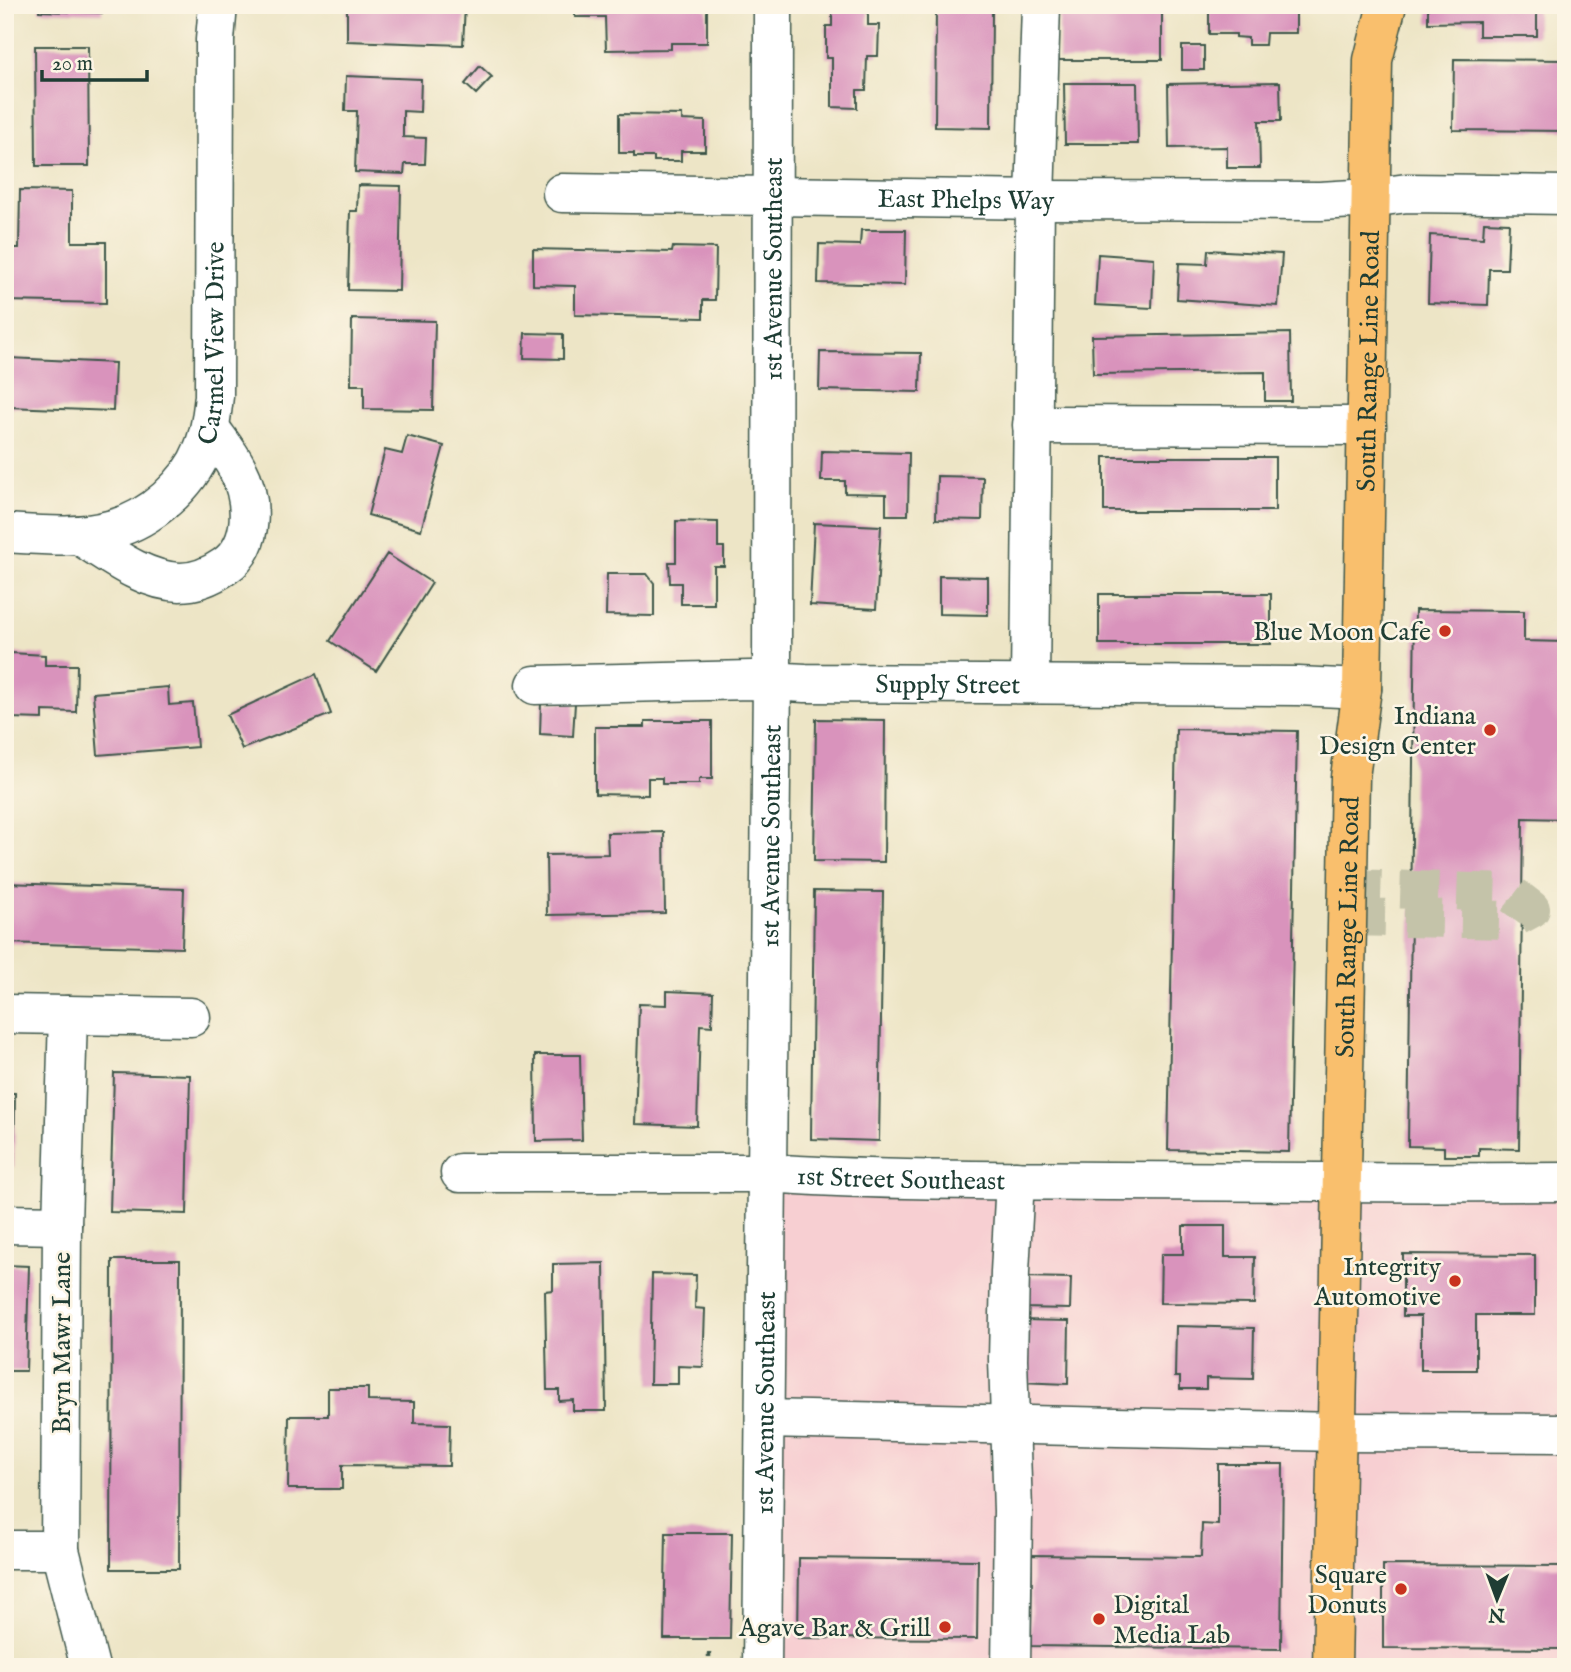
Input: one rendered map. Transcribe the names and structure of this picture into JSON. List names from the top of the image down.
{
  "streets": {
    "main road": ["South Range Line Road"],
    "street": [
      "East Phelps Way",
      "1st Avenue Southeast",
      "Carmel View Drive",
      "Supply Street",
      "1st Street Southeast",
      "Bryn Mawr Lane"
    ]
  },
  "crossings": [
    ["East Phelps Way", "1st Avenue Southeast"],
    ["East Phelps Way", "South Range Line Road"],
    ["1st Avenue Southeast", "Supply Street"],
    ["1st Avenue Southeast", "1st Street Southeast"],
    ["South Range Line Road", "Supply Street"],
    ["South Range Line Road", "1st Street Southeast"]
  ],
  "places": [
    "Blue Moon Cafe",
    "Indiana Design Center",
    "Integrity Automotive",
    "Square Donuts",
    "Digital Media Lab",
    "Agave Bar & Grill"
  ],
  "scale_bar": "20 m",
  "north": "bottom"
}
